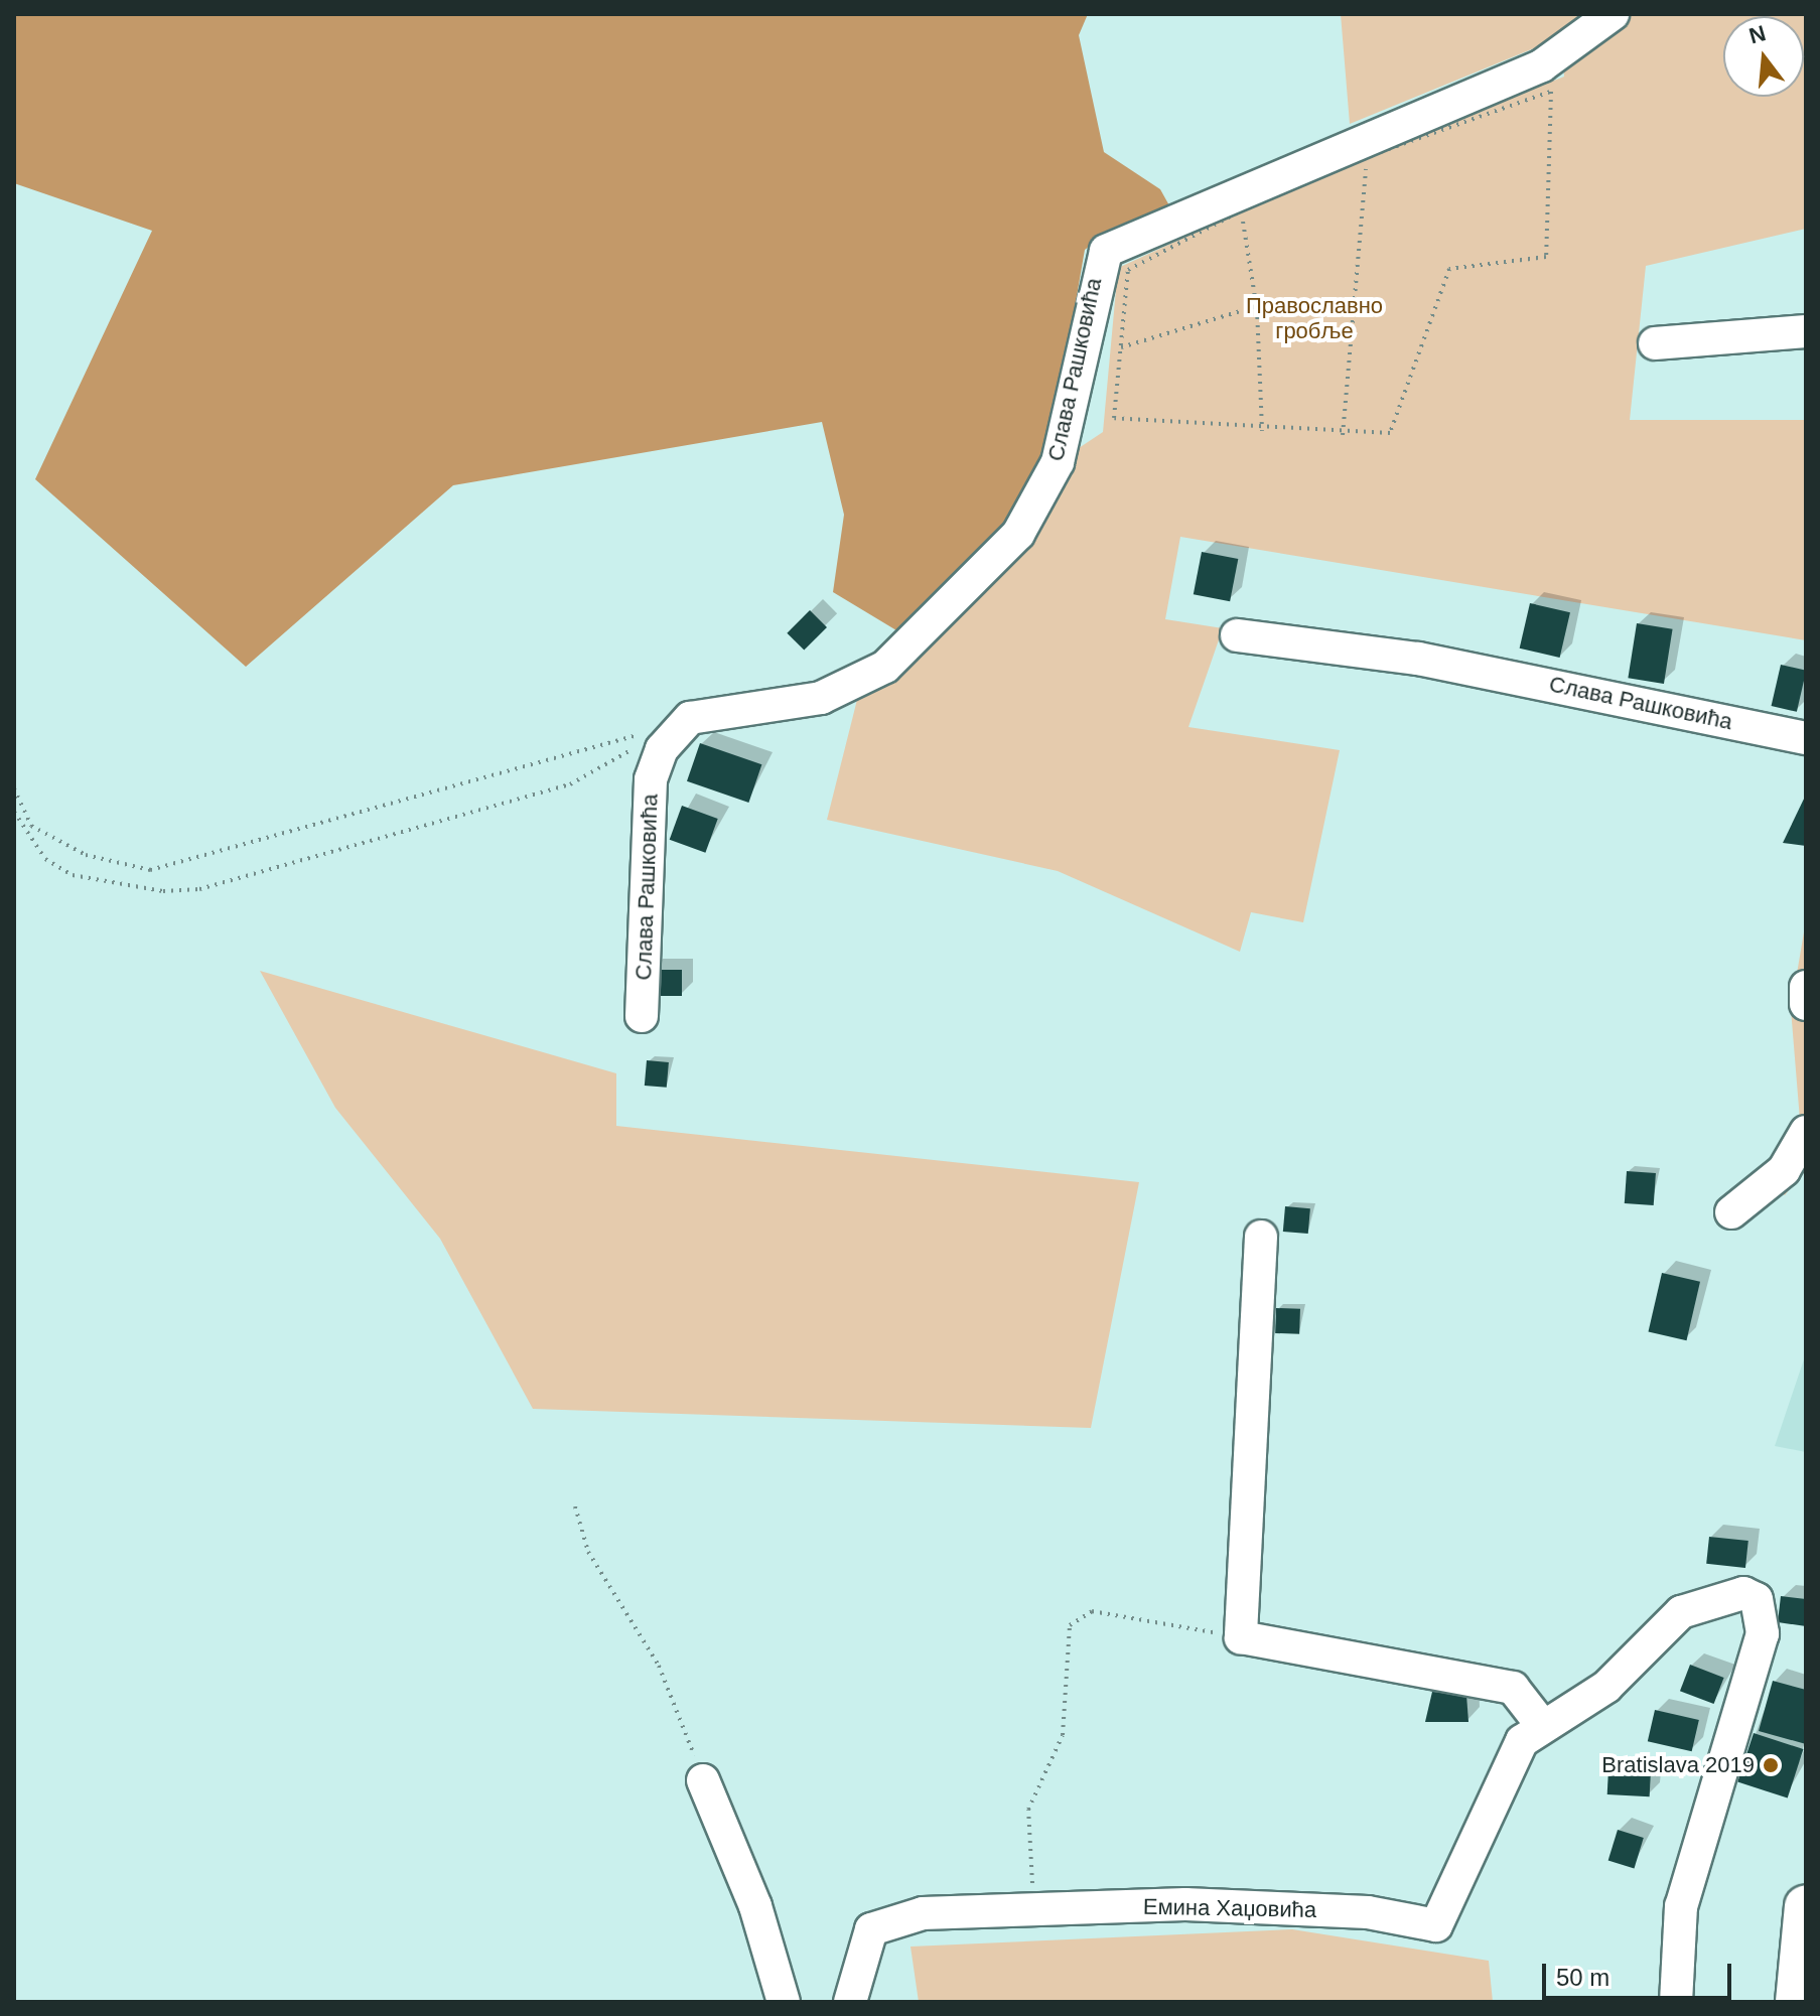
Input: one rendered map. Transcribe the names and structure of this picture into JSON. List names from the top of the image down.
{
  "streets": {
    "street": ["Слава Рашковића", "Емина Хаџовића"]
  },
  "parks": ["Православно гробље"],
  "places": ["Bratislava 2019"],
  "scale_bar": "50 m",
  "north": "top"
}
